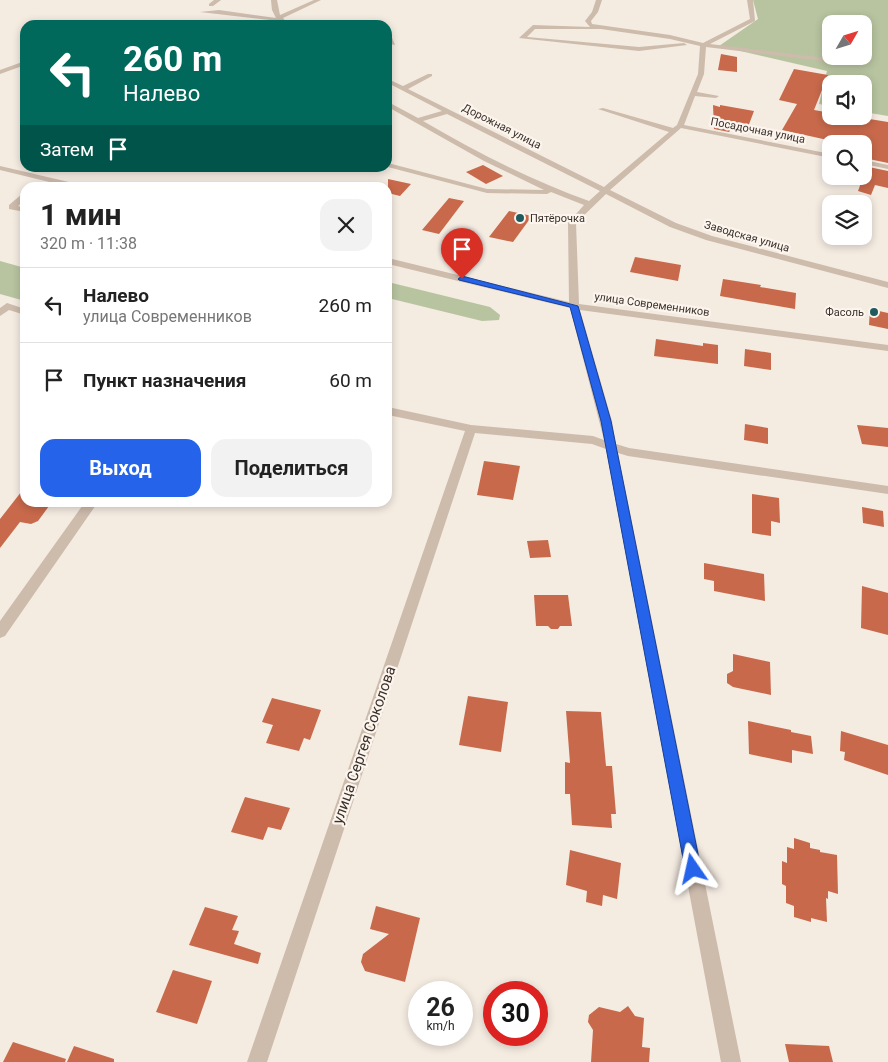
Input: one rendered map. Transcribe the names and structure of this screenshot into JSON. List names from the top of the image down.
{
  "streets": {
    "street": [
      "Дорожная улица",
      "Посадочная улица",
      "Заводская улица",
      "улица Современников",
      "улица Сергея Соколова"
    ]
  },
  "crossings": [
    ["Дорожная улица", "Заводская улица"]
  ],
  "places": ["Пятёрочка", "Фасоль"],
  "north": "top right",
  "page": {
    "turn": ["260 m", "Налево"],
    "then": "Затем",
    "heading": ["1 мин", "320 m · 11:38"],
    "list": [
      {
        "name": "Налево",
        "note": "улица Современников",
        "value": "260 m"
      },
      {
        "name": "Пункт назначения",
        "value": "60 m"
      }
    ],
    "buttons": ["Выход", "Поделиться"],
    "speed": "26 km/h",
    "limit": "30"
  }
}
